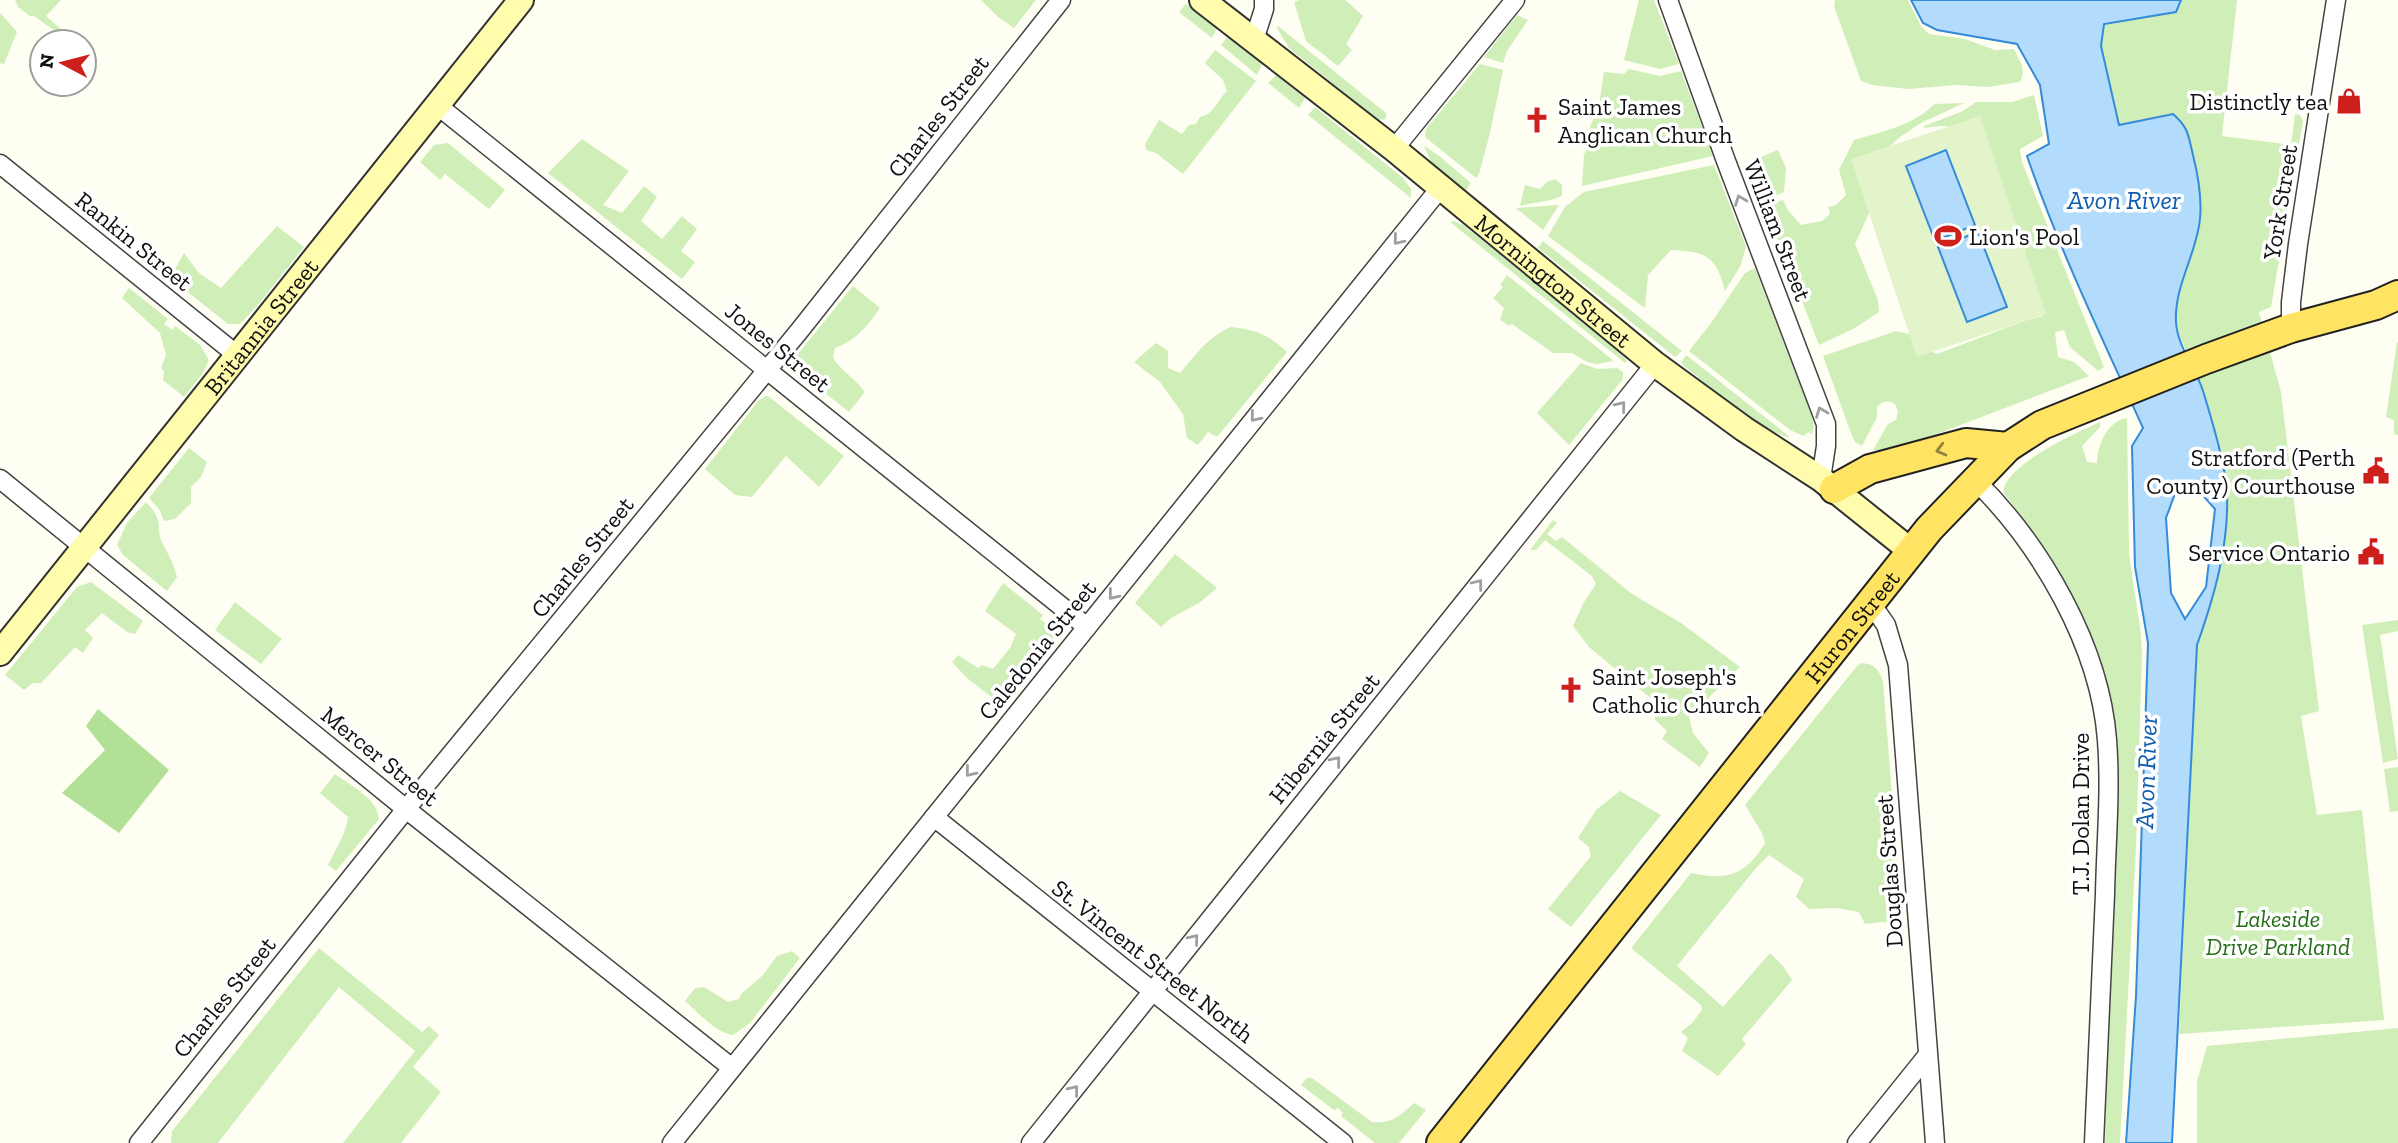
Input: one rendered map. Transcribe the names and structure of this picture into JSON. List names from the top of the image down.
{
  "streets": {
    "main road": ["Huron Street"],
    "street": [
      "Charles Street",
      "York Street",
      "William Street",
      "Rankin Street",
      "Mornington Street",
      "Britannia Street",
      "Jones Street",
      "Caledonia Street",
      "Hibernia Street",
      "Mercer Street",
      "T.J. Dolan Drive",
      "Douglas Street",
      "St. Vincent Street North"
    ]
  },
  "crossings": [
    ["Charles Street", "Jones Street"],
    ["Charles Street", "Mercer Street"],
    ["York Street", "Huron Street"],
    ["William Street", "Mornington Street"],
    ["Rankin Street", "Britannia Street"],
    ["Mornington Street", "Huron Street"],
    ["Mornington Street", "Caledonia Street"],
    ["Mornington Street", "Hibernia Street"],
    ["Britannia Street", "Jones Street"],
    ["Britannia Street", "Mercer Street"],
    ["Jones Street", "Caledonia Street"],
    ["Huron Street", "T.J. Dolan Drive"],
    ["Huron Street", "Douglas Street"],
    ["Caledonia Street", "Mercer Street"],
    ["Caledonia Street", "St. Vincent Street North"],
    ["Hibernia Street", "St. Vincent Street North"]
  ],
  "one_way": ["William Street", "Caledonia Street", "Hibernia Street"],
  "water": ["Avon River"],
  "parks": ["Lakeside Drive Parkland"],
  "places": {
    "shop": ["Distinctly tea"],
    "church": ["Saint James Anglican Church", "Saint Joseph's Catholic Church"],
    "sports": ["Lion's Pool"],
    "public building": ["Stratford (Perth County) Courthouse", "Service Ontario"]
  },
  "north": "left"
}
